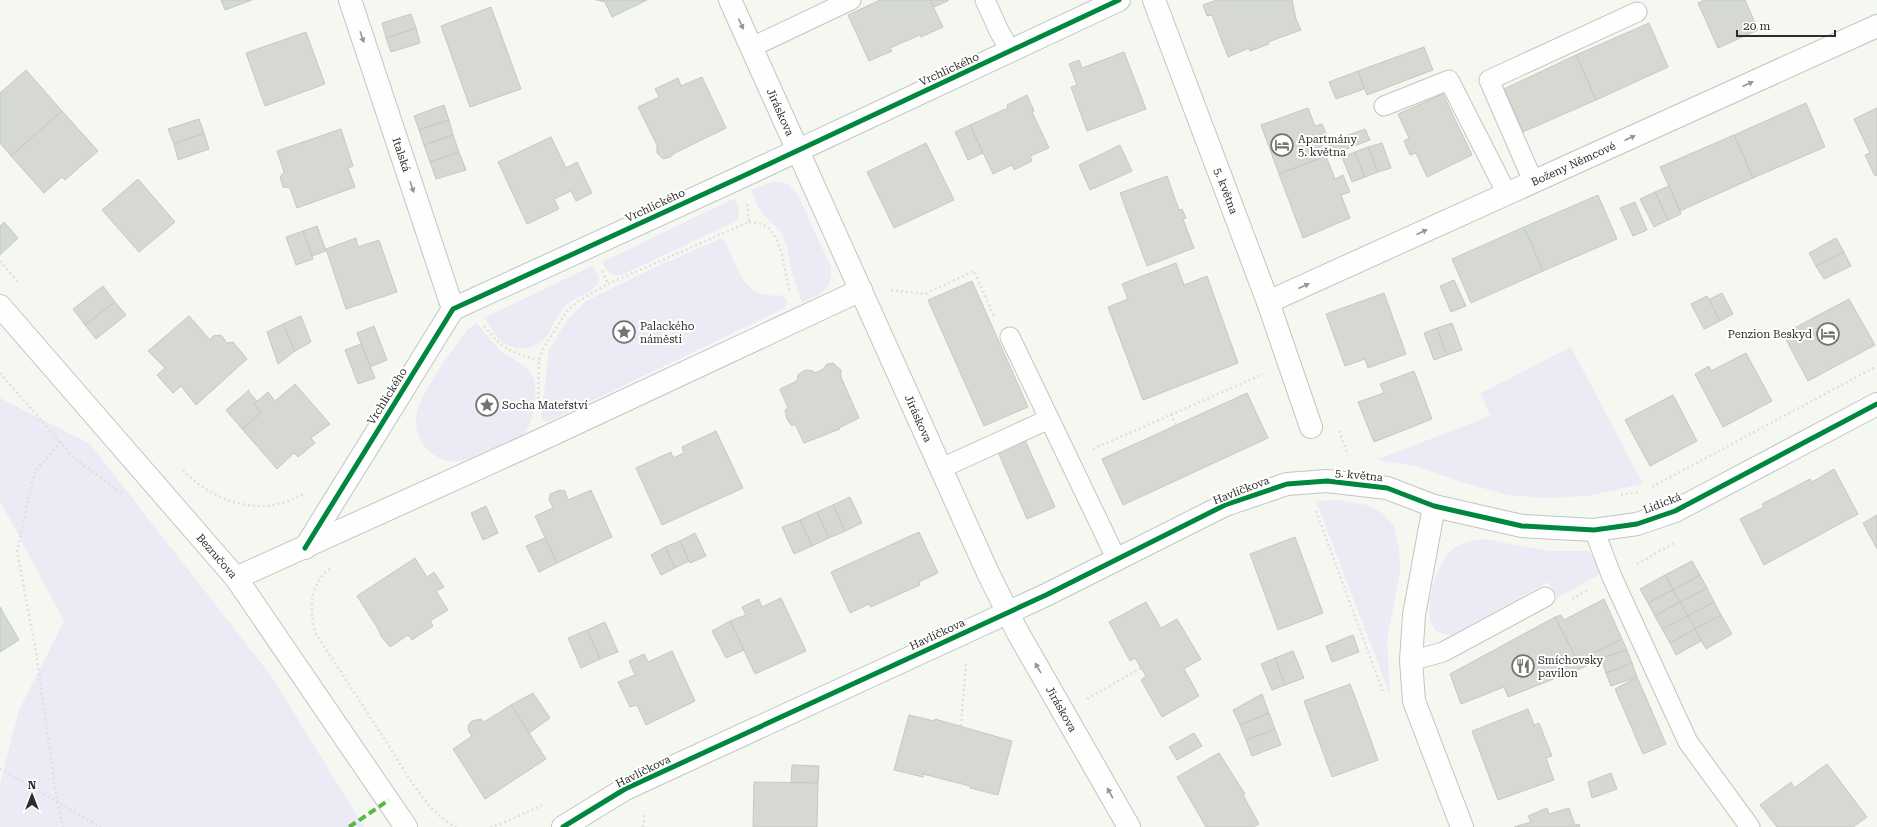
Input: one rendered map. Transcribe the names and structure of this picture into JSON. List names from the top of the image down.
{
  "streets": {
    "street": [
      "Vrchlického",
      "Jiráskova",
      "Italská",
      "Boženy Němcové",
      "5. května",
      "Havlíčkova",
      "Lidická",
      "Bezručova"
    ]
  },
  "crossings": [
    ["Vrchlického", "Jiráskova"],
    ["Vrchlického", "Italská"],
    ["Jiráskova", "Havlíčkova"],
    ["Boženy Němcové", "5. května"],
    ["5. května", "Havlíčkova"],
    ["5. května", "Lidická"]
  ],
  "one_way": ["Italská", "Boženy Němcové"],
  "places": {
    "hotel": ["Apartmány 5. května", "Penzion Beskyd"],
    "place": ["Palackého náměstí", "Socha Mateřství"],
    "restaurant": ["Smíchovsky pavilon"]
  },
  "scale_bar": "20 m",
  "north": "top"
}
